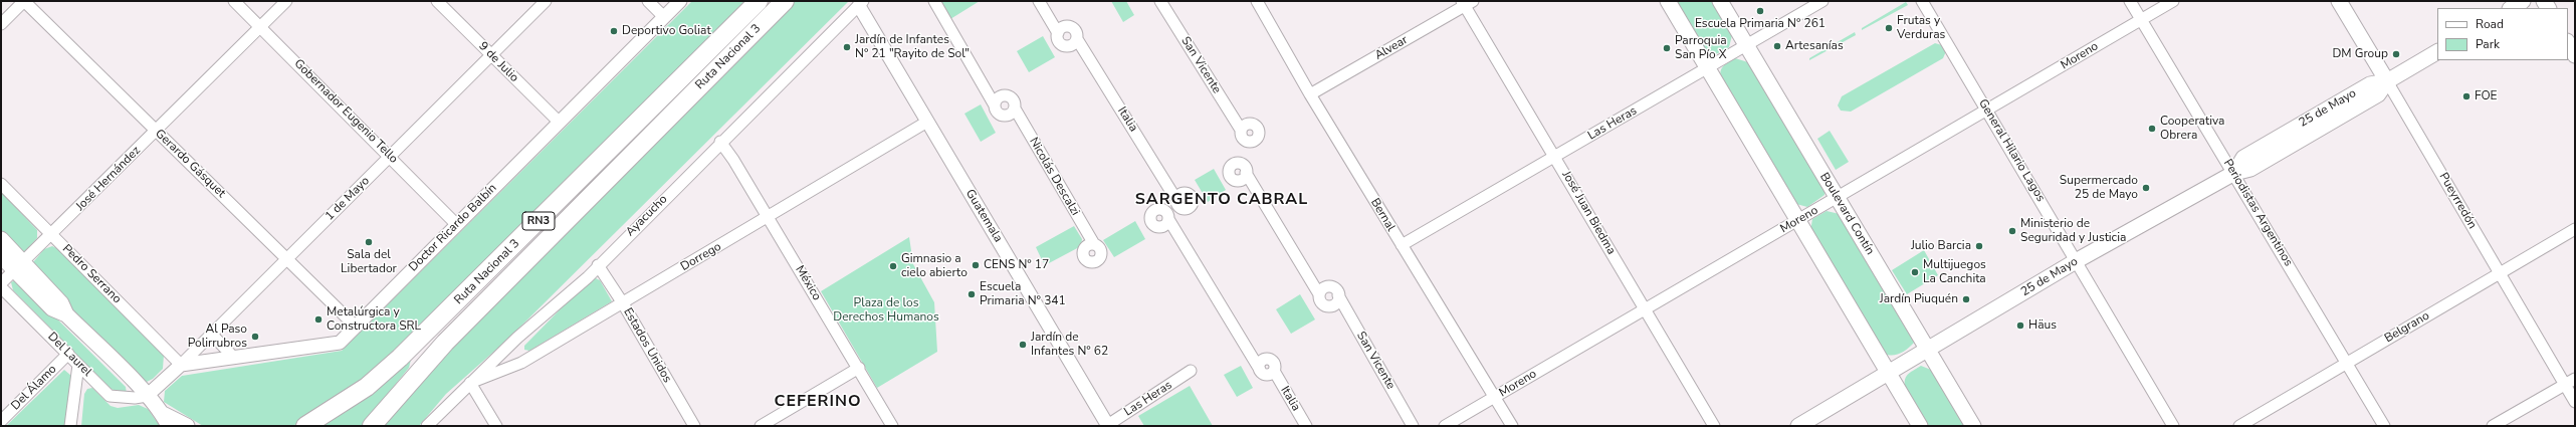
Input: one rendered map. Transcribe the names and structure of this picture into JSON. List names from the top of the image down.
{
  "streets": {
    "highway": ["Ruta Nacional 3", "RN3"],
    "main road": ["25 de Mayo", "Pueyrredón", "Boulevard Contín"],
    "street": [
      "Alvear",
      "Moreno",
      "9 de Julio",
      "San Vicente",
      "Gobernador Eugenio Tello",
      "Italia",
      "Las Heras",
      "General Hilario Lagos",
      "Gerardo Gásquet",
      "Nicolás Descalzi",
      "José Hernández",
      "1 de Mayo",
      "José Juan Biedma",
      "Periodistas Argentinos",
      "Bernal",
      "Ayacucho",
      "Guatemala",
      "Doctor Ricardo Balbín",
      "Dorrego",
      "Pedro Serrano",
      "México",
      "Belgrano",
      "Estados Unidos",
      "Del Laurel",
      "Del Álamo"
    ]
  },
  "crossings": [
    ["Alvear", "José Juan Biedma"],
    ["Alvear", "Bernal"],
    ["Moreno", "General Hilario Lagos"],
    ["Moreno", "José Juan Biedma"],
    ["Moreno", "Periodistas Argentinos"],
    ["Moreno", "Boulevard Contín"],
    ["Moreno", "Bernal"],
    ["9 de Julio", "1 de Mayo"],
    ["9 de Julio", "Doctor Ricardo Balbín"],
    ["25 de Mayo", "General Hilario Lagos"],
    ["25 de Mayo", "Pueyrredón"],
    ["25 de Mayo", "Periodistas Argentinos"],
    ["25 de Mayo", "Boulevard Contín"],
    ["Gobernador Eugenio Tello", "José Hernández"],
    ["Gobernador Eugenio Tello", "1 de Mayo"],
    ["Gobernador Eugenio Tello", "Doctor Ricardo Balbín"],
    ["Las Heras", "José Juan Biedma"],
    ["Las Heras", "Boulevard Contín"],
    ["Las Heras", "Bernal"],
    ["Las Heras", "Guatemala"],
    ["Gerardo Gásquet", "José Hernández"],
    ["Gerardo Gásquet", "1 de Mayo"],
    ["Gerardo Gásquet", "Doctor Ricardo Balbín"],
    ["José Hernández", "Pedro Serrano"],
    ["1 de Mayo", "Doctor Ricardo Balbín"],
    ["1 de Mayo", "Pedro Serrano"],
    ["1 de Mayo", "Del Laurel"],
    ["Pueyrredón", "Belgrano"],
    ["Periodistas Argentinos", "Belgrano"],
    ["Ayacucho", "Guatemala"],
    ["Ayacucho", "Dorrego"],
    ["Ayacucho", "México"],
    ["Ayacucho", "Estados Unidos"],
    ["Guatemala", "Dorrego"],
    ["Doctor Ricardo Balbín", "Pedro Serrano"],
    ["Dorrego", "México"],
    ["Dorrego", "Estados Unidos"],
    ["Del Laurel", "Del Álamo"]
  ],
  "districts": ["SARGENTO CABRAL", "CEFERINO"],
  "parks": ["Plaza de los Derechos Humanos"],
  "places": [
    "Escuela Primaria N° 261",
    "Frutas y Verduras",
    "Deportivo Goliat",
    "Artesanías",
    "Jardín de Infantes N° 21 \"Rayito de Sol\"",
    "Parroquia San Pío X",
    "DM Group",
    "FOE",
    "Cooperativa Obrera",
    "Supermercado 25 de Mayo",
    "Ministerio de Seguridad y Justicia",
    "Sala del Libertador",
    "Julio Barcia",
    "CENS N° 17",
    "Gimnasio a cielo abierto",
    "Multijuegos La Canchita",
    "Escuela Primaria N° 341",
    "Jardín Piuquén",
    "Metalúrgica y Constructora SRL",
    "Häus",
    "Al Paso Polirrubros",
    "Jardín de Infantes N° 62"
  ],
  "legend": ["Road", "Park"]
}
